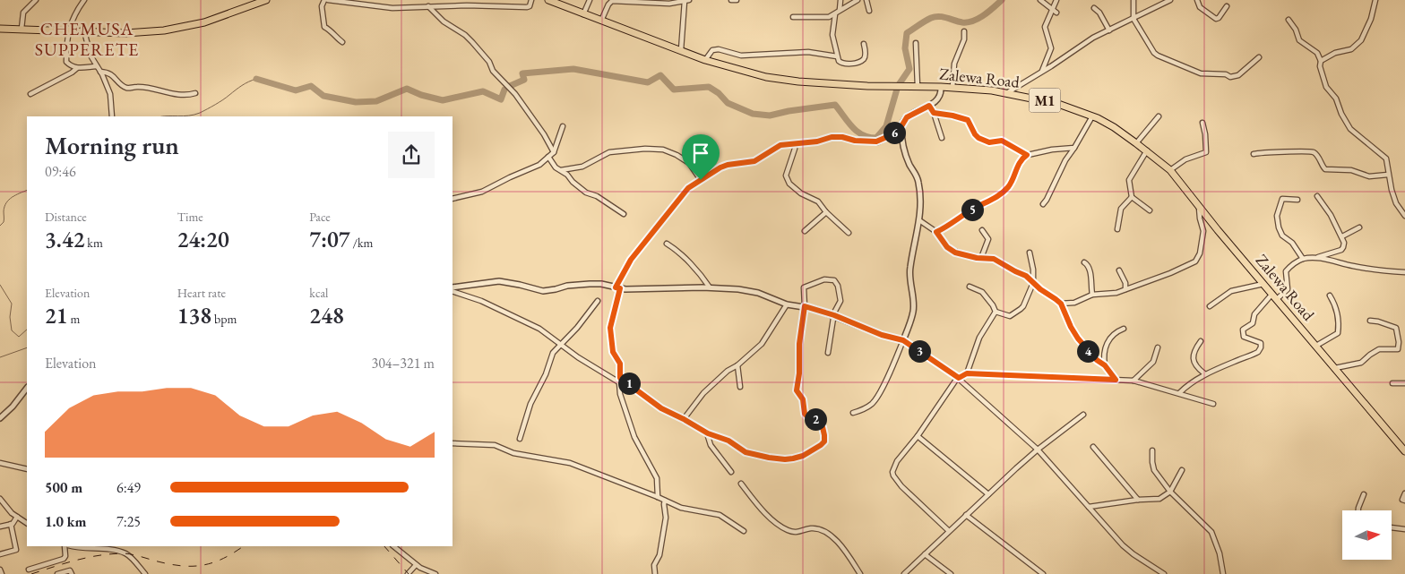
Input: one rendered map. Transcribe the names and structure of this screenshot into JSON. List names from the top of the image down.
{
  "streets": {
    "highway": ["Zalewa Road", "M1"]
  },
  "districts": ["CHEMUSA SUPPERETE"],
  "north": "right",
  "page": {
    "heading": ["Morning run", "09:46"],
    "pins": [
      "6",
      "5",
      "3",
      "4",
      "1",
      "2"
    ],
    "stats": [
      ["Distance", "3.42 km"],
      ["Time", "24:20"],
      ["Pace", "7:07 /km"],
      ["Elevation", "21 m"],
      ["Heart rate", "138 bpm"],
      ["kcal", "248"]
    ],
    "chart": ["Elevation", "304–321 m"],
    "list": [
      {
        "name": "500 m",
        "note": "6:49"
      },
      {
        "name": "1.0 km",
        "note": "7:25"
      }
    ]
  }
}
